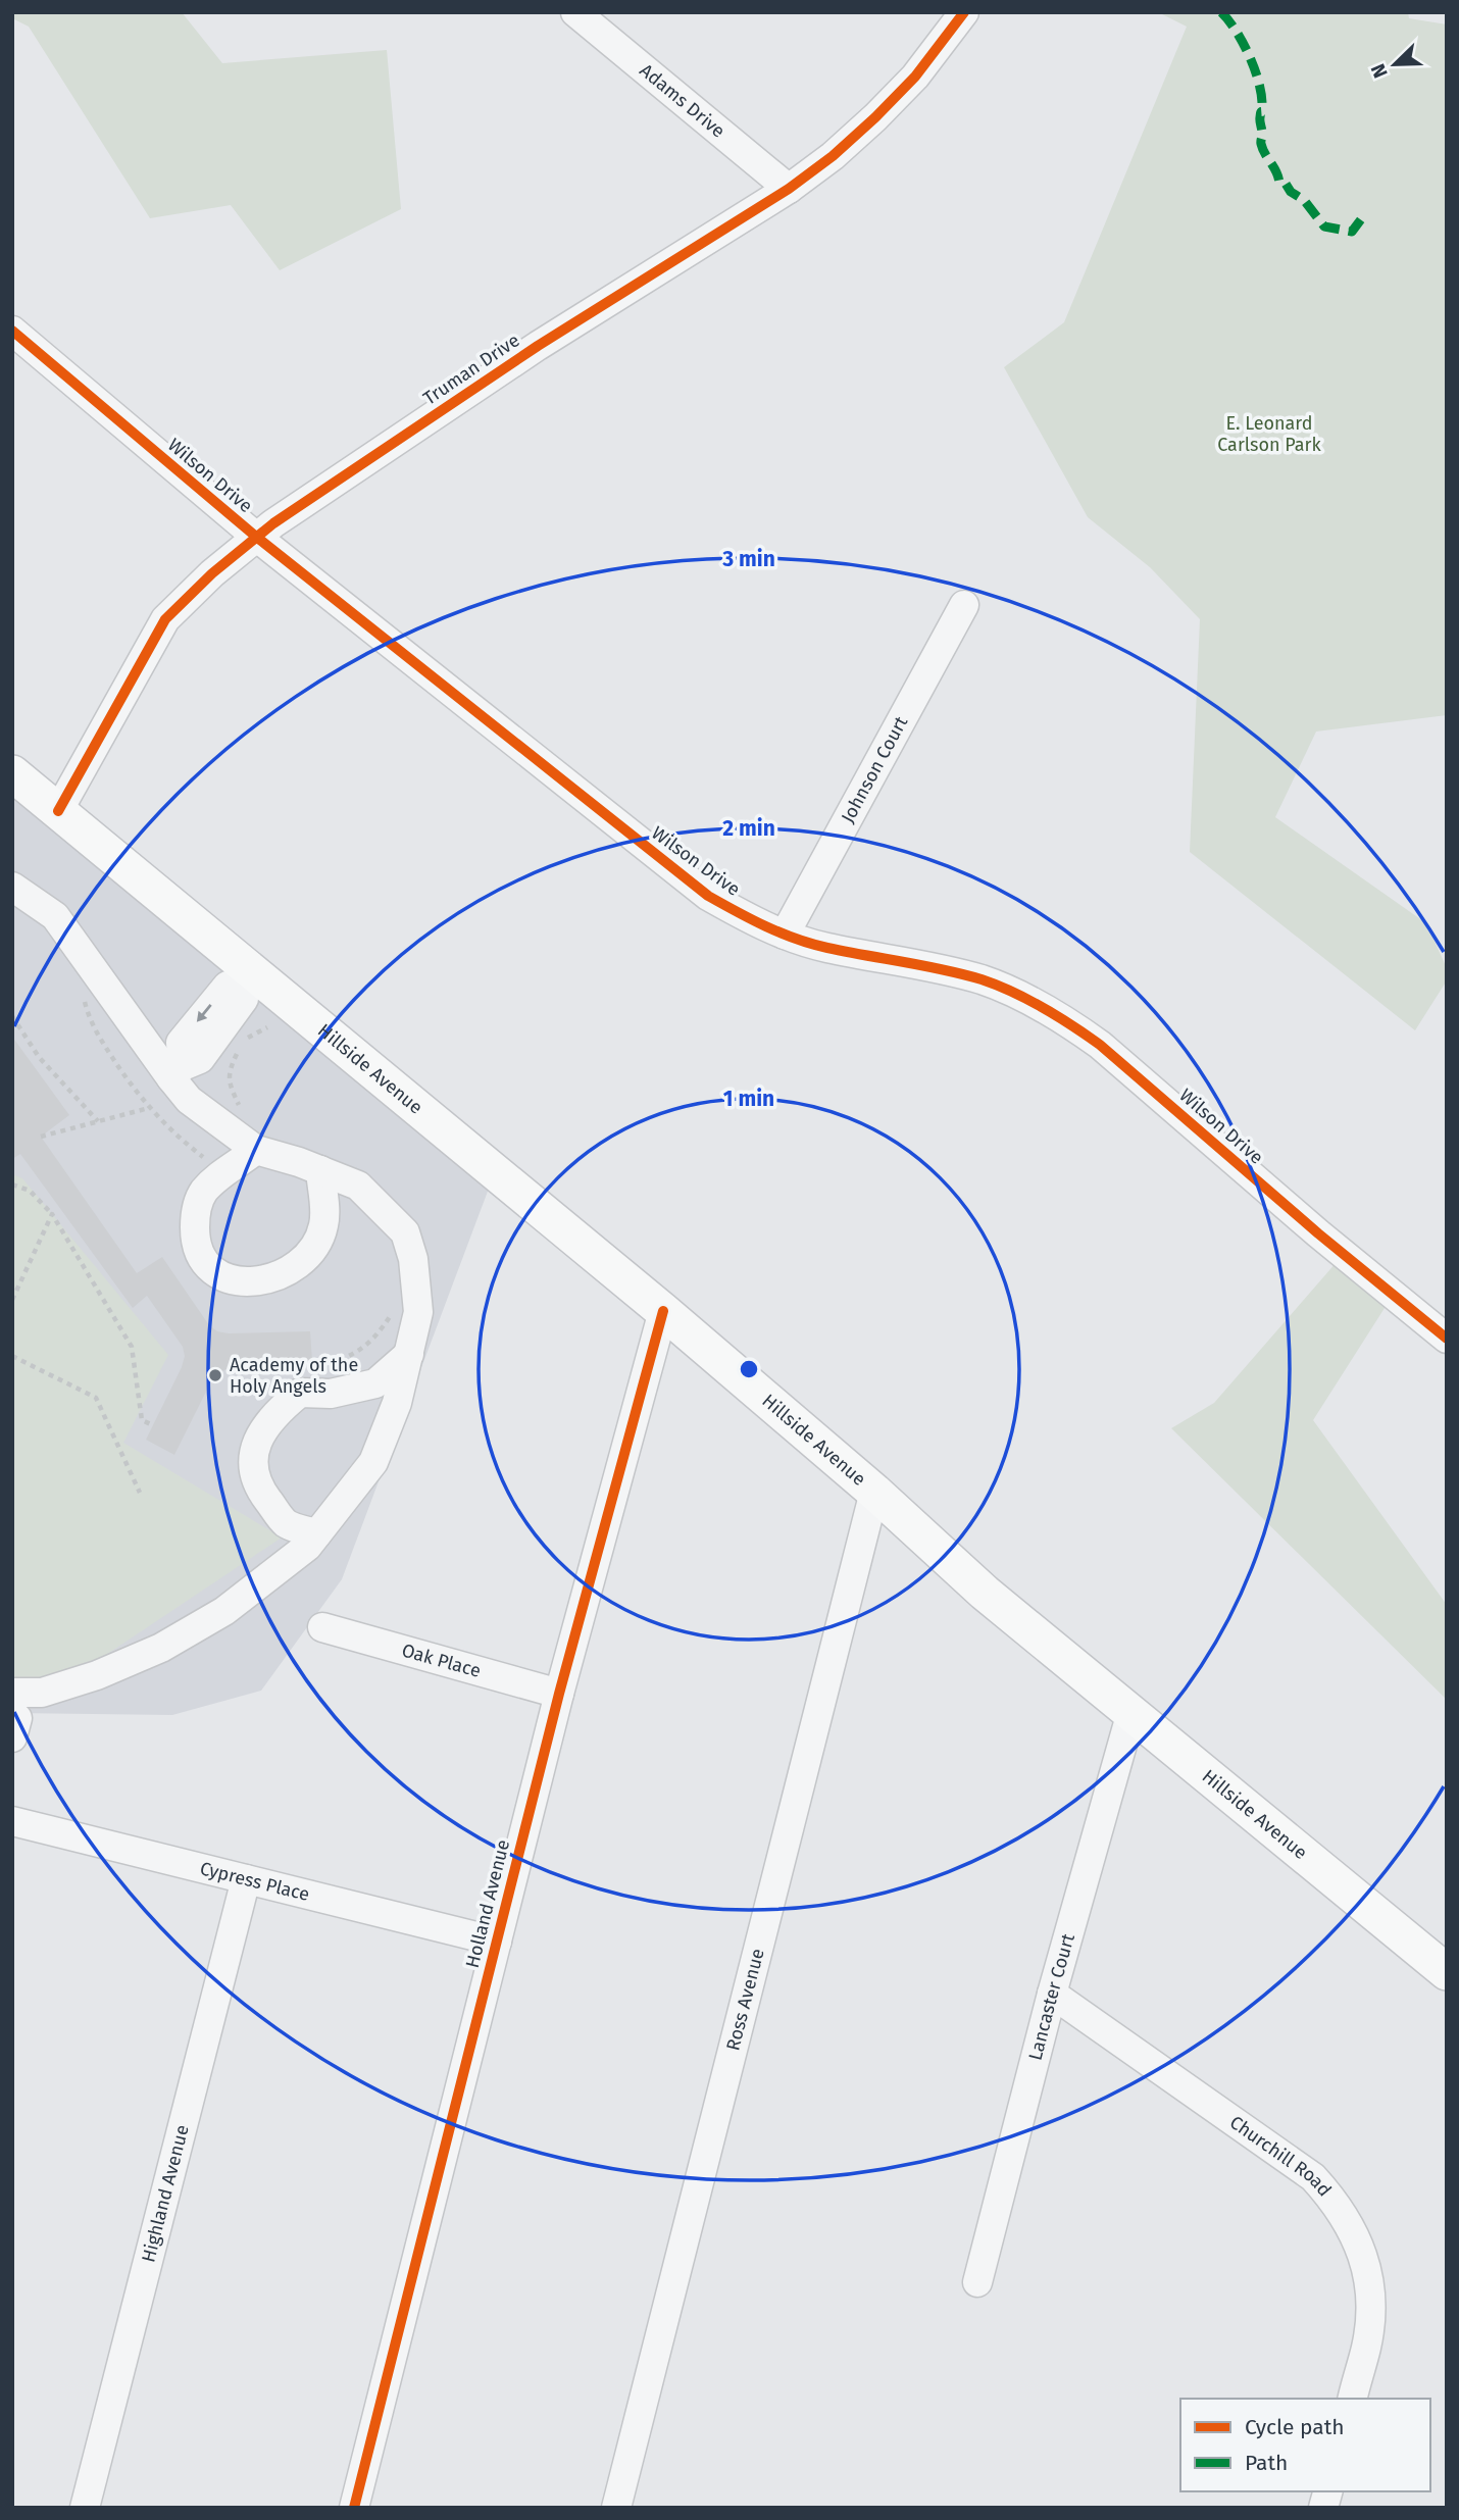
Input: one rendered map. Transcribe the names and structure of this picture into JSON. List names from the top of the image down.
{
  "streets": {
    "main road": ["Hillside Avenue"],
    "street": [
      "Adams Drive",
      "Truman Drive",
      "Wilson Drive",
      "Johnson Court",
      "Oak Place",
      "Cypress Place",
      "Holland Avenue",
      "Lancaster Court",
      "Ross Avenue",
      "Churchill Road",
      "Highland Avenue"
    ]
  },
  "crossings": [
    ["Adams Drive", "Truman Drive"],
    ["Truman Drive", "Wilson Drive"],
    ["Truman Drive", "Hillside Avenue"],
    ["Wilson Drive", "Johnson Court"],
    ["Hillside Avenue", "Holland Avenue"],
    ["Hillside Avenue", "Lancaster Court"],
    ["Hillside Avenue", "Ross Avenue"],
    ["Oak Place", "Holland Avenue"],
    ["Cypress Place", "Holland Avenue"],
    ["Cypress Place", "Highland Avenue"],
    ["Lancaster Court", "Churchill Road"]
  ],
  "parks": ["E. Leonard Carlson Park"],
  "places": ["Academy of the Holy Angels"],
  "legend": ["Cycle path", "Path"],
  "north": "bottom left",
  "rings": ["3 min", "2 min", "1 min"]
}
